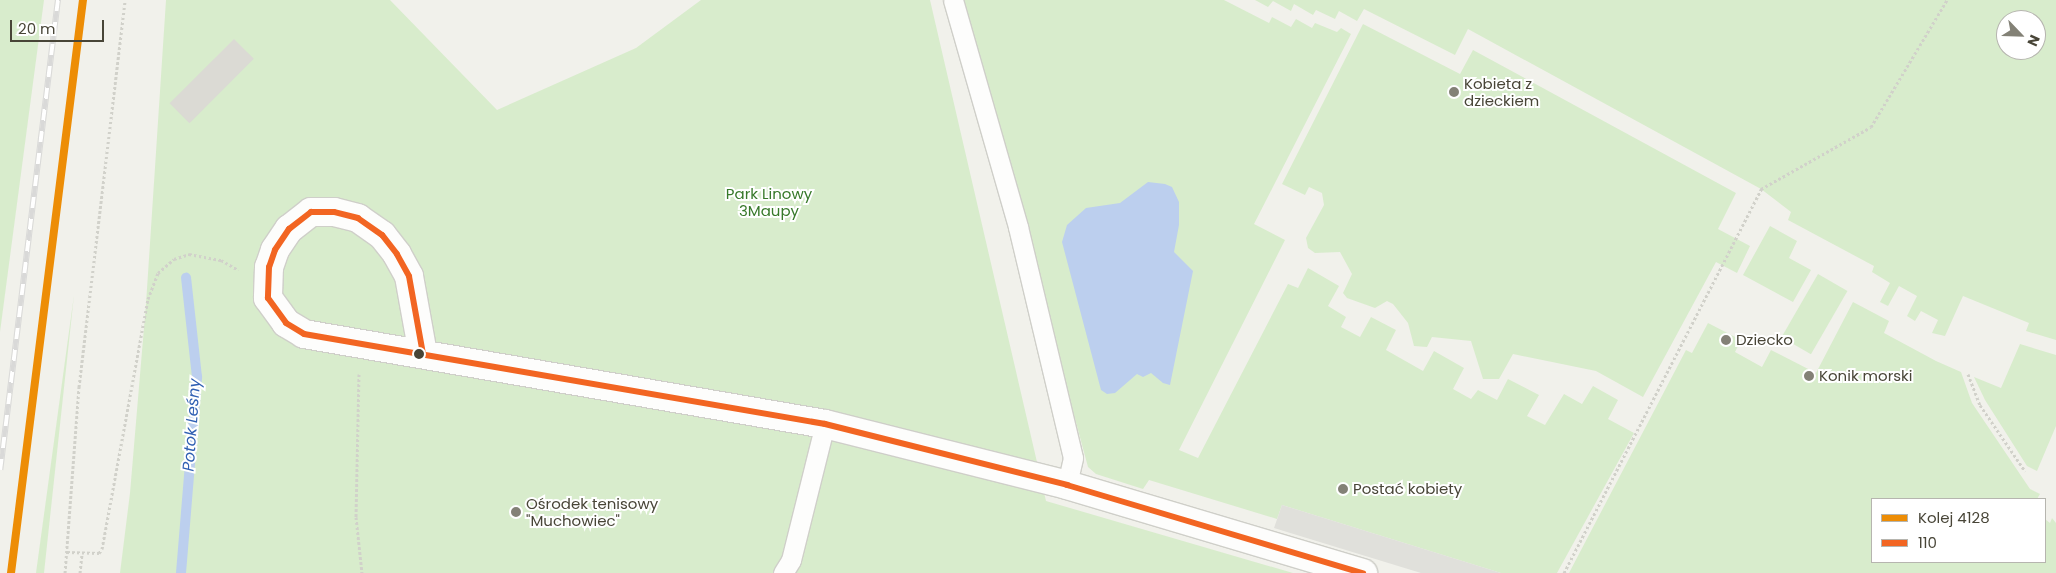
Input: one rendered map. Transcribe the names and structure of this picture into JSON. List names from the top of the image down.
{
  "water": ["Potok Leśny"],
  "parks": ["Park Linowy 3Maupy"],
  "places": [
    "Kobieta z dzieckiem",
    "Dziecko",
    "Konik morski",
    "Postać kobiety",
    "Ośrodek tenisowy \"Muchowiec\""
  ],
  "lines": ["rail line 4128", "transit line 110"],
  "legend": ["Kolej 4128", "110"],
  "scale_bar": "20 m",
  "north": "bottom right"
}
